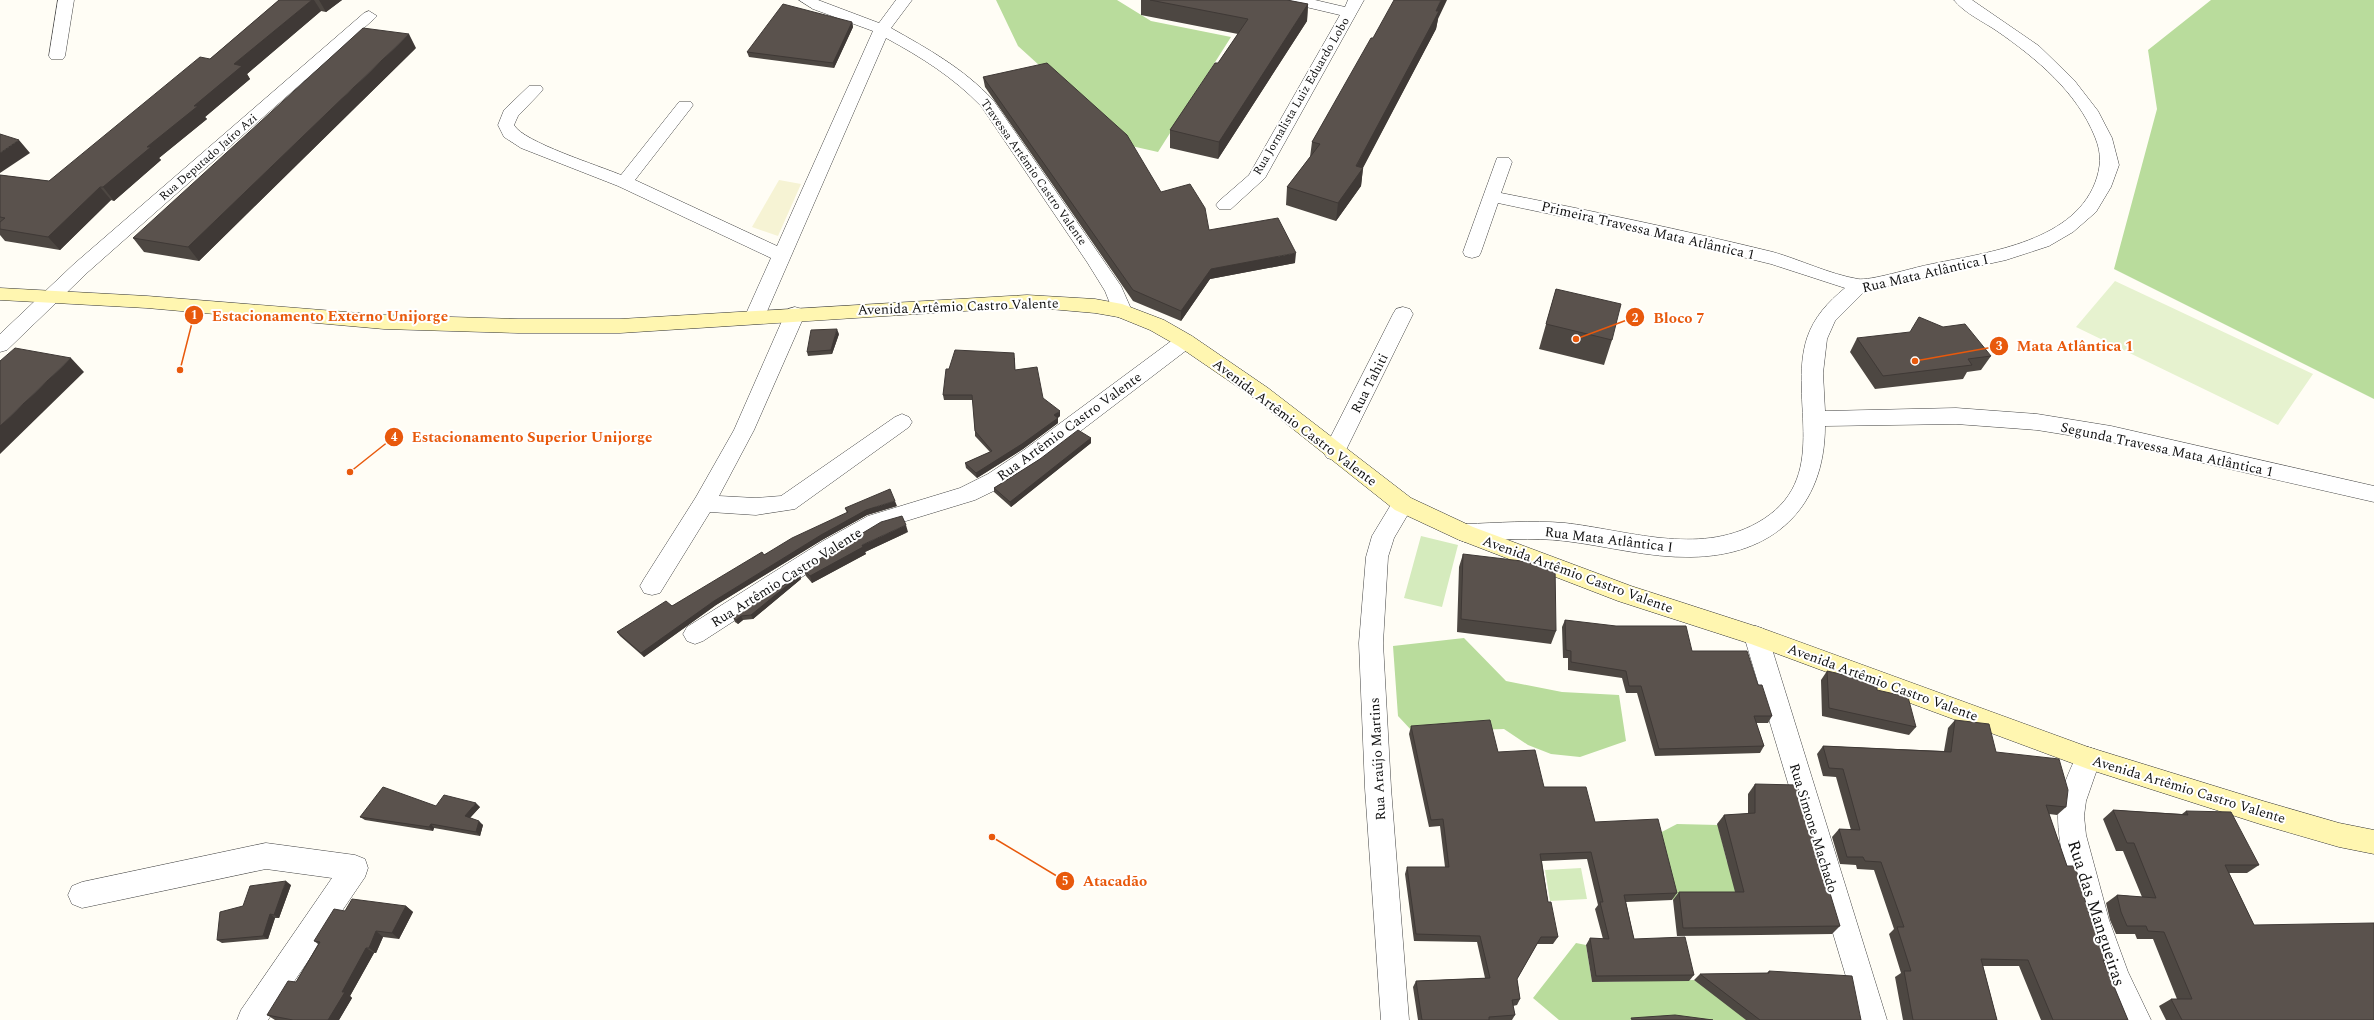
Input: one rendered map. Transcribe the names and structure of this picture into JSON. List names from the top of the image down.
{
  "streets": {
    "main road": ["Avenida Artêmio Castro Valente"],
    "street": [
      "Rua Jornalista Luiz Eduardo Lobo",
      "Rua Deputado Jaíro Azi",
      "Travessa Artêmio Castro Valente",
      "Primeira Travessa Mata Atlântica 1",
      "Rua Mata Atlântica I",
      "Rua Tahiti",
      "Rua Artêmio Castro Valente",
      "Segunda Travessa Mata Atlântica 1",
      "Rua Araújo Martins",
      "Rua Simone Machado",
      "Rua das Mangueiras"
    ]
  },
  "crossings": [
    ["Rua Deputado Jaíro Azi", "Avenida Artêmio Castro Valente"],
    ["Travessa Artêmio Castro Valente", "Avenida Artêmio Castro Valente"],
    ["Primeira Travessa Mata Atlântica 1", "Rua Mata Atlântica I"],
    ["Rua Mata Atlântica I", "Avenida Artêmio Castro Valente"],
    ["Rua Mata Atlântica I", "Segunda Travessa Mata Atlântica 1"],
    ["Avenida Artêmio Castro Valente", "Rua Tahiti"],
    ["Avenida Artêmio Castro Valente", "Rua Artêmio Castro Valente"],
    ["Avenida Artêmio Castro Valente", "Rua Araújo Martins"],
    ["Avenida Artêmio Castro Valente", "Rua Simone Machado"],
    ["Avenida Artêmio Castro Valente", "Rua das Mangueiras"]
  ],
  "places": [
    "Bloco 7",
    "Mata Atlântica 1",
    "Estacionamento Externo Unijorge",
    "Estacionamento Superior Unijorge",
    "Atacadão"
  ]
}
